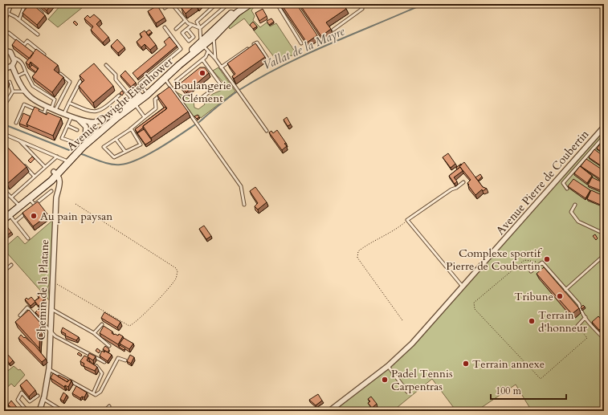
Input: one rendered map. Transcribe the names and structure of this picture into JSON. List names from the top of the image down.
{
  "streets": {
    "main road": ["Avenue Dwight Eisenhower"],
    "street": ["Avenue Pierre de Coubertin", "Chemin de la Platane"]
  },
  "crossings": [
    ["Avenue Dwight Eisenhower", "Chemin de la Platane"]
  ],
  "water": ["Vallat de la Mayre"],
  "places": [
    "Boulangerie Clément",
    "Au pain paysan",
    "Complexe sportif Pierre de Coubertin",
    "Tribune",
    "Terrain d'honneur",
    "Terrain annexe",
    "Padel Tennis Carpentras"
  ],
  "scale_bar": "100 m"
}
